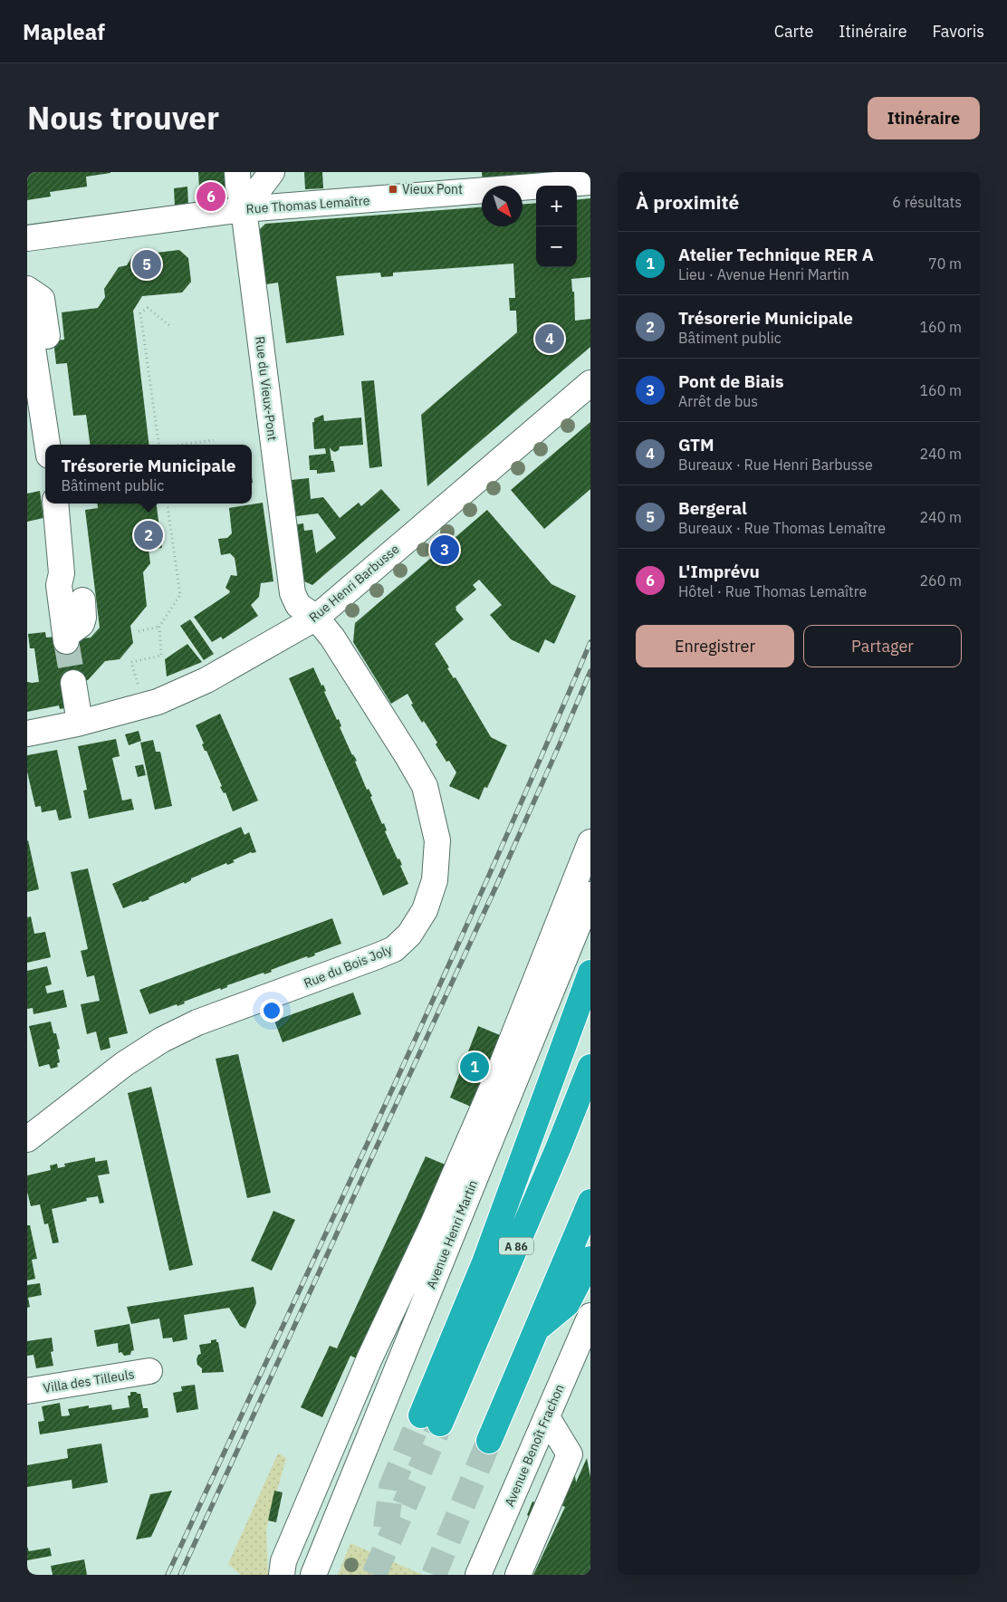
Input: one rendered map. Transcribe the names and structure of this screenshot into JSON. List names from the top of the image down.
{
  "streets": {
    "highway": ["A 86"],
    "street": [
      "Rue Thomas Lemaître",
      "Rue du Vieux-Pont",
      "Rue Henri Barbusse",
      "Rue du Bois Joly",
      "Avenue Henri Martin",
      "Villa des Tilleuls",
      "Avenue Benoît Frachon"
    ]
  },
  "crossings": [
    ["Rue Thomas Lemaître", "Rue du Vieux-Pont"],
    ["Rue du Vieux-Pont", "Rue Henri Barbusse"],
    ["Rue du Vieux-Pont", "Rue du Bois Joly"],
    ["Rue Henri Barbusse", "Rue du Bois Joly"]
  ],
  "places": {
    "transit": ["Vieux Pont"]
  },
  "north": "bottom right",
  "page": {
    "header": "Mapleaf",
    "nav": ["Carte", "Itinéraire", "Favoris"],
    "title": "Nous trouver",
    "buttons": [
      "Itinéraire",
      ["Enregistrer", "Partager"]
    ],
    "heading": ["À proximité", "6 résultats"],
    "pins": [
      "6",
      "5",
      "4",
      "2",
      "3",
      "1"
    ],
    "map_buttons": ["+", "−"],
    "list": [
      {
        "mark": "1",
        "name": "Atelier Technique RER A",
        "note": "Lieu · Avenue Henri Martin",
        "value": "70 m"
      },
      {
        "mark": "2",
        "name": "Trésorerie Municipale",
        "note": "Bâtiment public",
        "value": "160 m"
      },
      {
        "mark": "3",
        "name": "Pont de Biais",
        "note": "Arrêt de bus",
        "value": "160 m"
      },
      {
        "mark": "4",
        "name": "GTM",
        "note": "Bureaux · Rue Henri Barbusse",
        "value": "240 m"
      },
      {
        "mark": "5",
        "name": "Bergeral",
        "note": "Bureaux · Rue Thomas Lemaître",
        "value": "240 m"
      },
      {
        "mark": "6",
        "name": "L'Imprévu",
        "note": "Hôtel · Rue Thomas Lemaître",
        "value": "260 m"
      }
    ],
    "popup": ["Trésorerie Municipale", "Bâtiment public"]
  }
}
